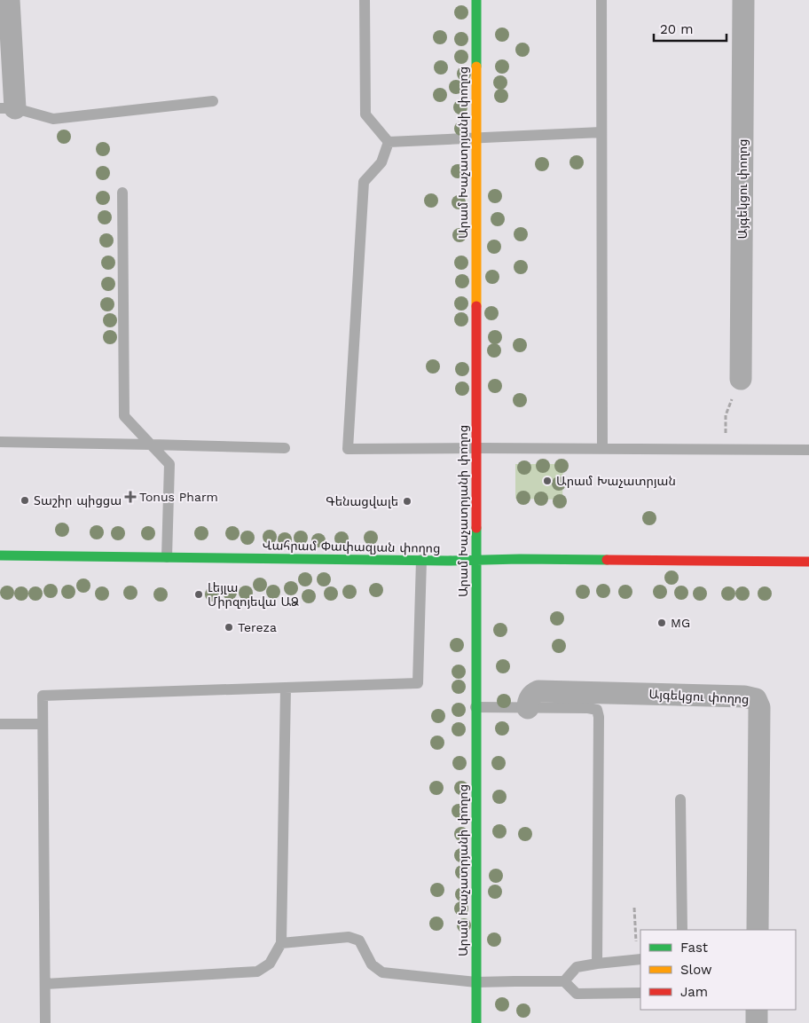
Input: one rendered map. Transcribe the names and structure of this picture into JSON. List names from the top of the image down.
{
  "streets": {
    "street": ["Արամ Խաչատրյանի փողոց", "Այգեկցու փողոց", "Վահրամ Փափազյան փողոց"]
  },
  "crossings": [
    ["Արամ Խաչատրյանի փողոց", "Վահրամ Փափազյան փողոց"]
  ],
  "places": {
    "other": [
      "Արամ Խաչատրյան",
      "Տաշիր պիցցա",
      "Գենացվալե",
      "Լեյլա Միրզոյեվա ԱՁ",
      "MG",
      "Tereza"
    ],
    "health": ["Tonus Pharm"]
  },
  "legend": ["Fast", "Slow", "Jam"],
  "scale_bar": "20 m"
}
